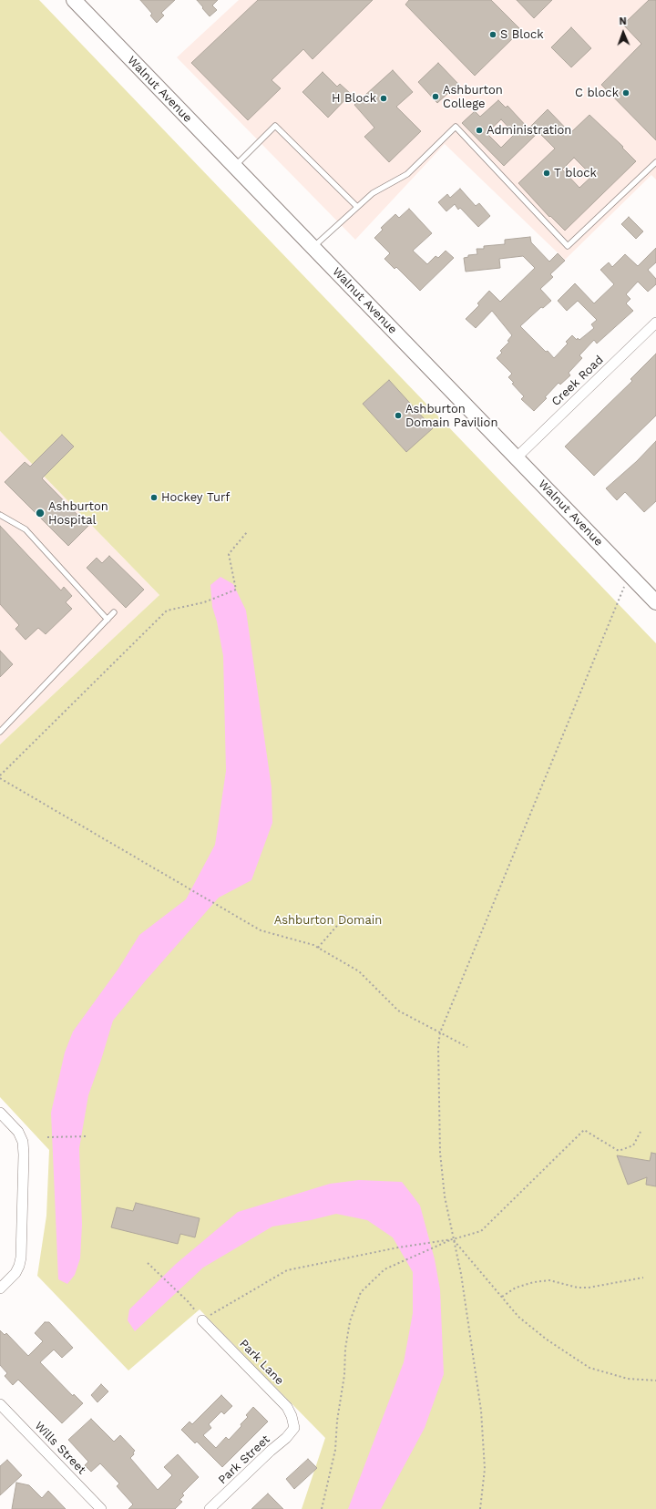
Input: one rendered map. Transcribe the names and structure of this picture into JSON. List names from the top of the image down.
{
  "streets": {
    "main road": ["Walnut Avenue"],
    "street": [
      "Creek Road",
      "Park Lane",
      "Wills Street",
      "Park Street"
    ]
  },
  "crossings": [
    ["Walnut Avenue", "Creek Road"],
    ["Park Lane", "Park Street"]
  ],
  "parks": ["Ashburton Domain"],
  "places": [
    "S Block",
    "C block",
    "Ashburton College",
    "H Block",
    "Administration",
    "T block",
    "Ashburton Domain Pavilion",
    "Hockey Turf",
    "Ashburton Hospital"
  ],
  "north": "top"
}
